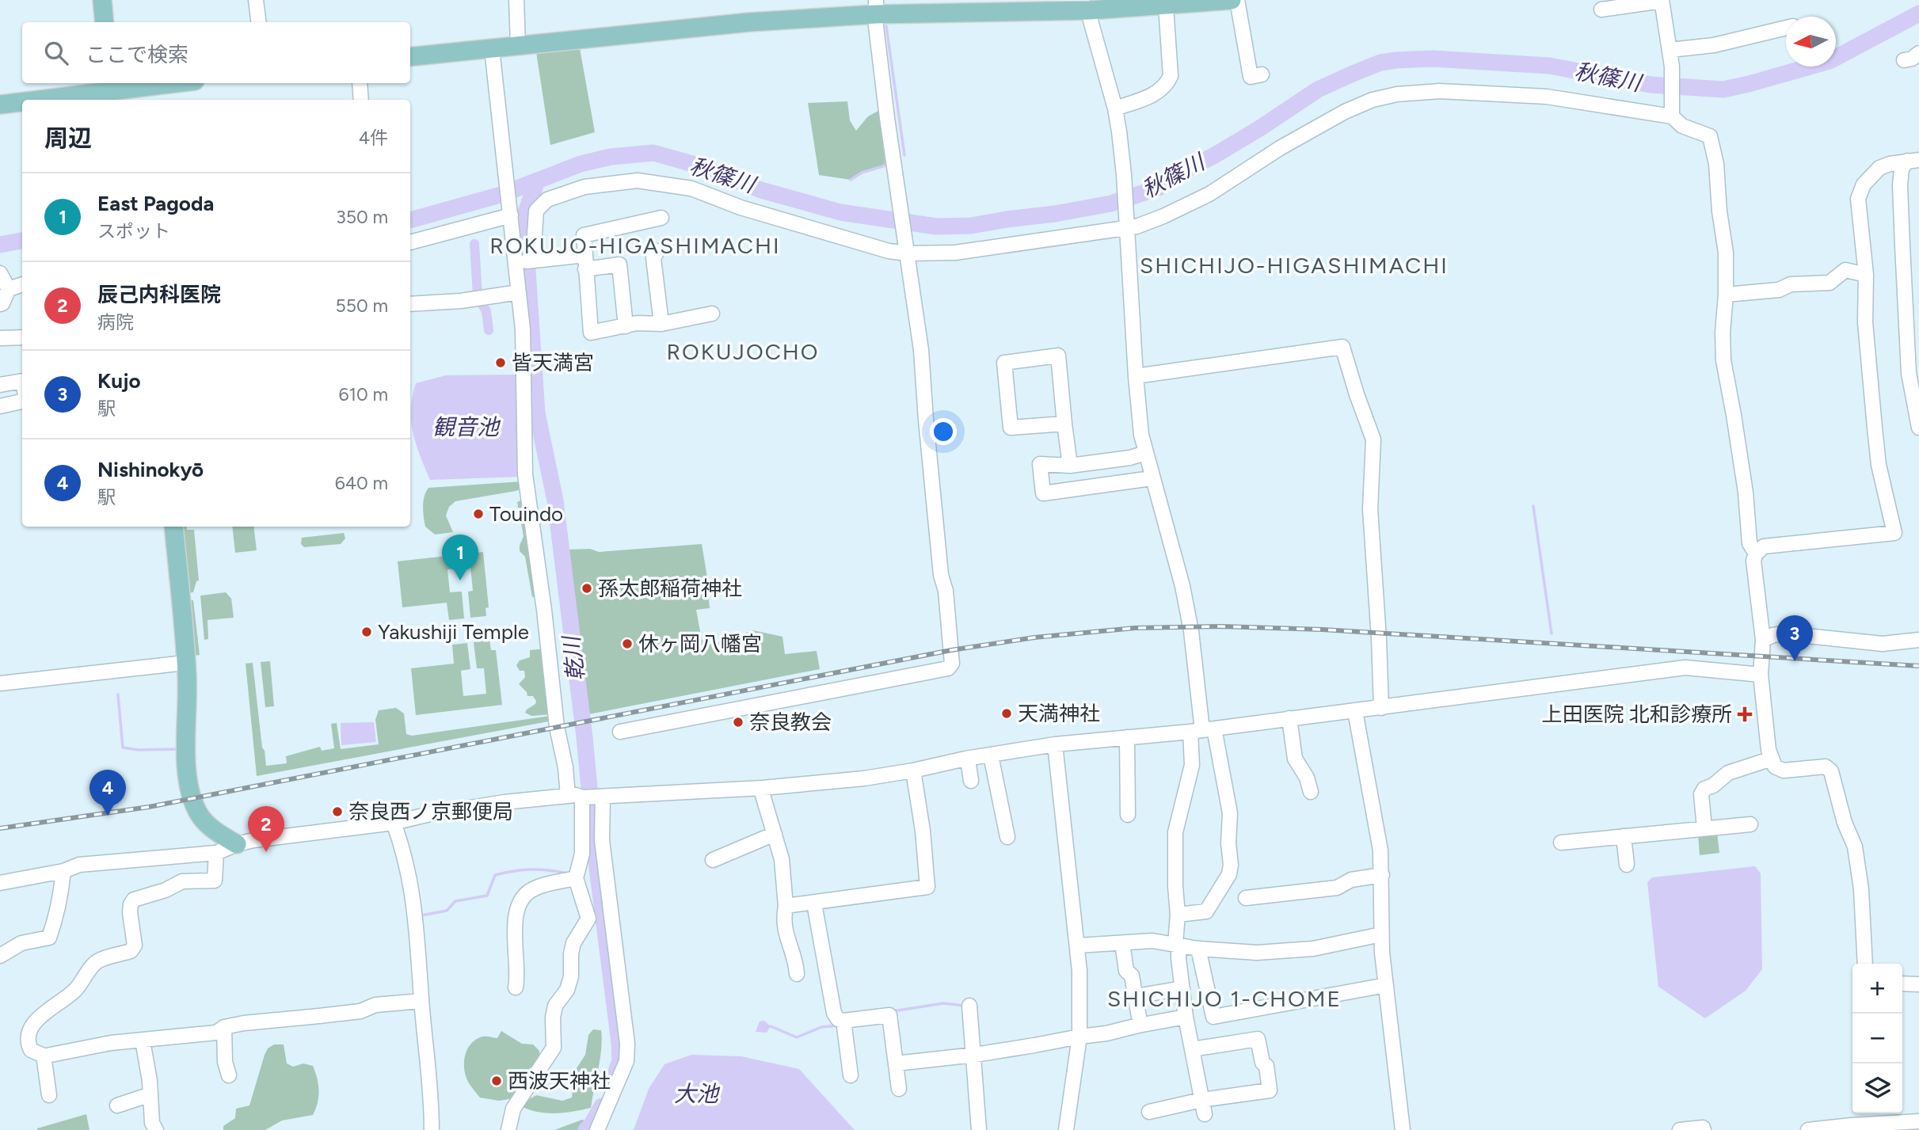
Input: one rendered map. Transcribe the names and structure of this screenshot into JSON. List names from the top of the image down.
{
  "districts": [
    "ROKUJO-HIGASHIMACHI",
    "SHICHIJO-HIGASHIMACHI",
    "ROKUJOCHO",
    "SHICHIJO 1-CHOME"
  ],
  "water": [
    "秋篠川",
    "観音池",
    "乾川",
    "大池"
  ],
  "places": {
    "other": [
      "皆天満宮",
      "Touindo",
      "孫太郎稲荷神社",
      "Yakushiji Temple",
      "休ヶ岡八幡宮",
      "天満神社",
      "奈良教会",
      "奈良西ノ京郵便局",
      "西波天神社"
    ],
    "health": ["上田医院 北和診療所"]
  },
  "north": "left",
  "page": {
    "search": "ここで検索",
    "heading": ["周辺", "4件"],
    "list": [
      {
        "mark": "1",
        "name": "East Pagoda",
        "note": "スポット",
        "value": "350 m"
      },
      {
        "mark": "2",
        "name": "辰己内科医院",
        "note": "病院",
        "value": "550 m"
      },
      {
        "mark": "3",
        "name": "Kujo",
        "note": "駅",
        "value": "610 m"
      },
      {
        "mark": "4",
        "name": "Nishinokyō",
        "note": "駅",
        "value": "640 m"
      }
    ],
    "pins": [
      "1",
      "3",
      "4",
      "2"
    ],
    "map_buttons": ["+", "−"]
  }
}
